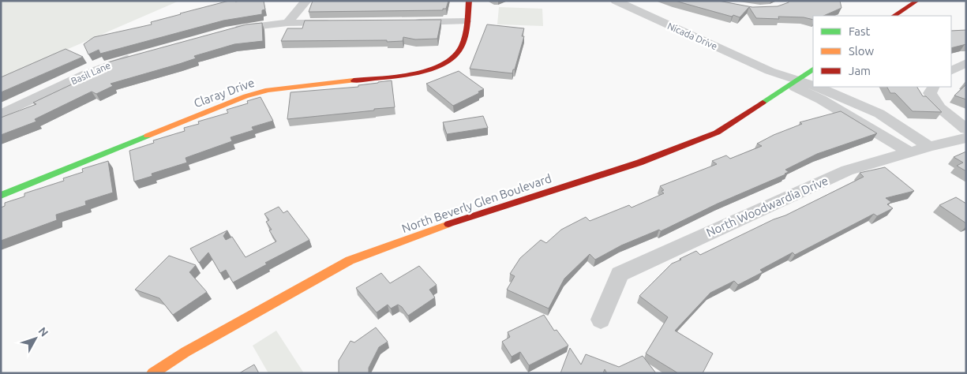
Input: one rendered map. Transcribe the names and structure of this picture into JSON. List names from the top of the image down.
{
  "streets": {
    "main road": ["Claray Drive", "North Beverly Glen Boulevard"],
    "street": ["Nicada Drive", "Basil Lane", "North Woodwardia Drive"]
  },
  "crossings": [
    ["Nicada Drive", "North Beverly Glen Boulevard"],
    ["Nicada Drive", "North Woodwardia Drive"]
  ],
  "legend": ["Fast", "Slow", "Jam"],
  "north": "top right"
}
